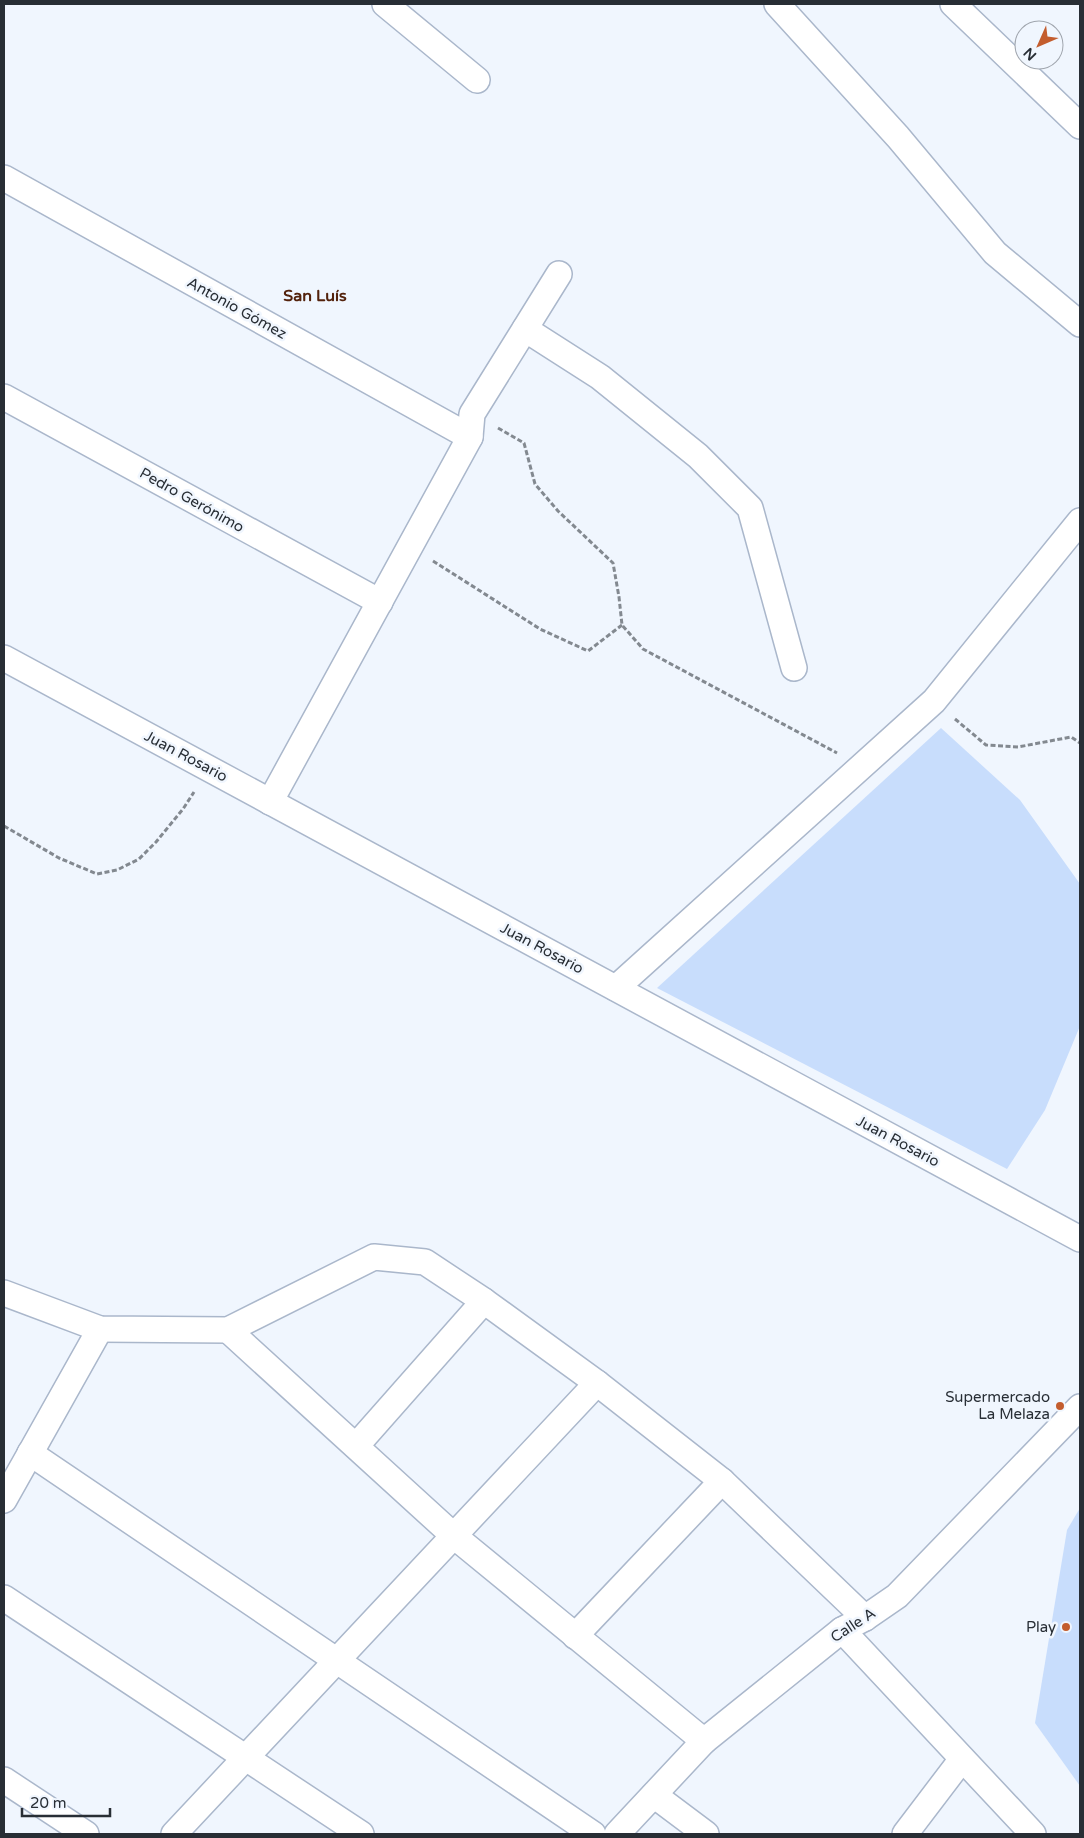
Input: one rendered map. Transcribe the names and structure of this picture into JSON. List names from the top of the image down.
{
  "streets": {
    "street": [
      "Antonio Gómez",
      "Pedro Gerónimo",
      "Juan Rosario",
      "Calle A"
    ]
  },
  "districts": ["San Luís"],
  "places": ["Supermercado La Melaza", "Play"],
  "scale_bar": "20 m",
  "north": "bottom left"
}
